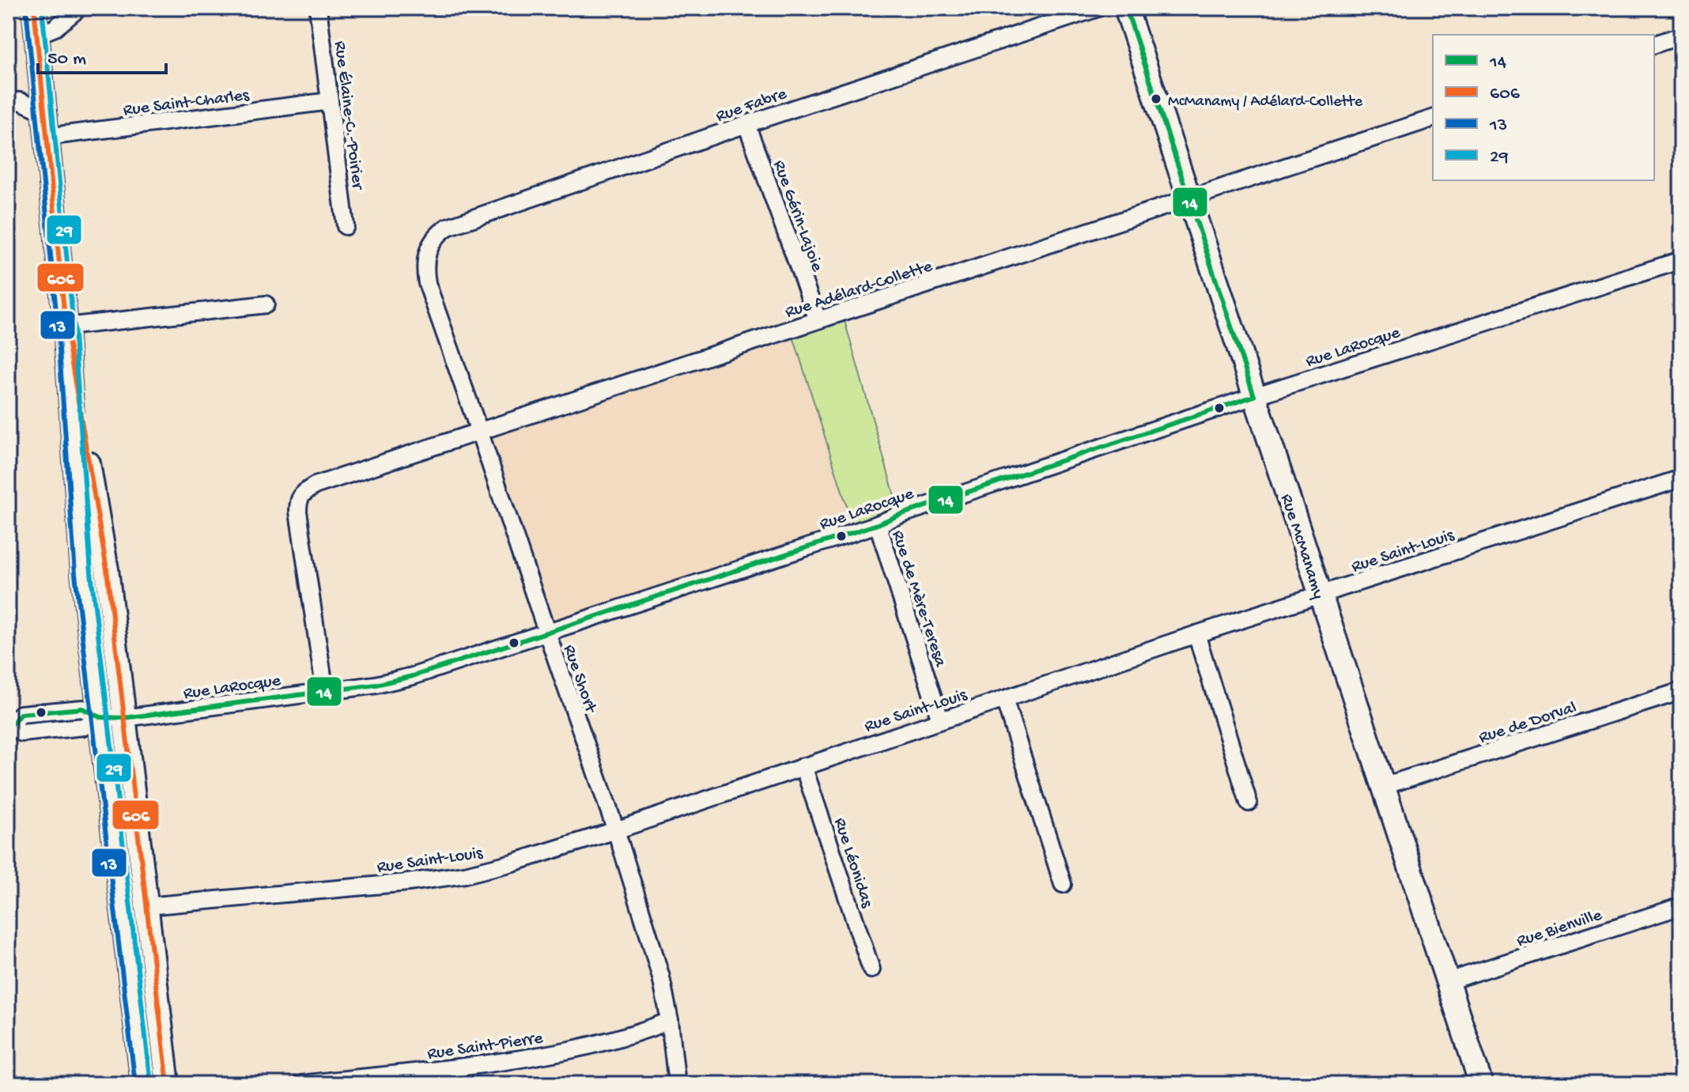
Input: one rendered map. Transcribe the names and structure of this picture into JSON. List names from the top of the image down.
{
  "streets": {
    "main road": ["Rue McManamy"],
    "street": [
      "Rue Saint-Charles",
      "Rue Fabre",
      "Rue Élaine-C.-Poirier",
      "Rue Gérin-Lajoie",
      "Rue Adélard-Collette",
      "Rue LaRocque",
      "Rue Saint-Louis",
      "Rue de Mère-Teresa",
      "Rue Short",
      "Rue de Dorval",
      "Rue Léonidas",
      "Rue Bienville",
      "Rue Saint-Pierre"
    ]
  },
  "crossings": [
    ["Rue Saint-Charles", "Rue Élaine-C.-Poirier"],
    ["Rue Fabre", "Rue Gérin-Lajoie"],
    ["Rue Fabre", "Rue Short"],
    ["Rue Gérin-Lajoie", "Rue Adélard-Collette"],
    ["Rue Adélard-Collette", "Rue LaRocque"],
    ["Rue Adélard-Collette", "Rue McManamy"],
    ["Rue Adélard-Collette", "Rue Short"],
    ["Rue LaRocque", "Rue McManamy"],
    ["Rue LaRocque", "Rue de Mère-Teresa"],
    ["Rue LaRocque", "Rue Short"],
    ["Rue McManamy", "Rue Saint-Louis"],
    ["Rue McManamy", "Rue de Dorval"],
    ["Rue McManamy", "Rue Bienville"],
    ["Rue Saint-Louis", "Rue de Mère-Teresa"],
    ["Rue Saint-Louis", "Rue Short"],
    ["Rue Saint-Louis", "Rue Léonidas"],
    ["Rue Short", "Rue Saint-Pierre"]
  ],
  "places": ["McManamy / Adélard-Collette"],
  "lines": [
    "transit line 14",
    "transit line 606",
    "transit line 29",
    "transit line 13"
  ],
  "legend": [
    "14",
    "606",
    "13",
    "29"
  ],
  "scale_bar": "50 m"
}
